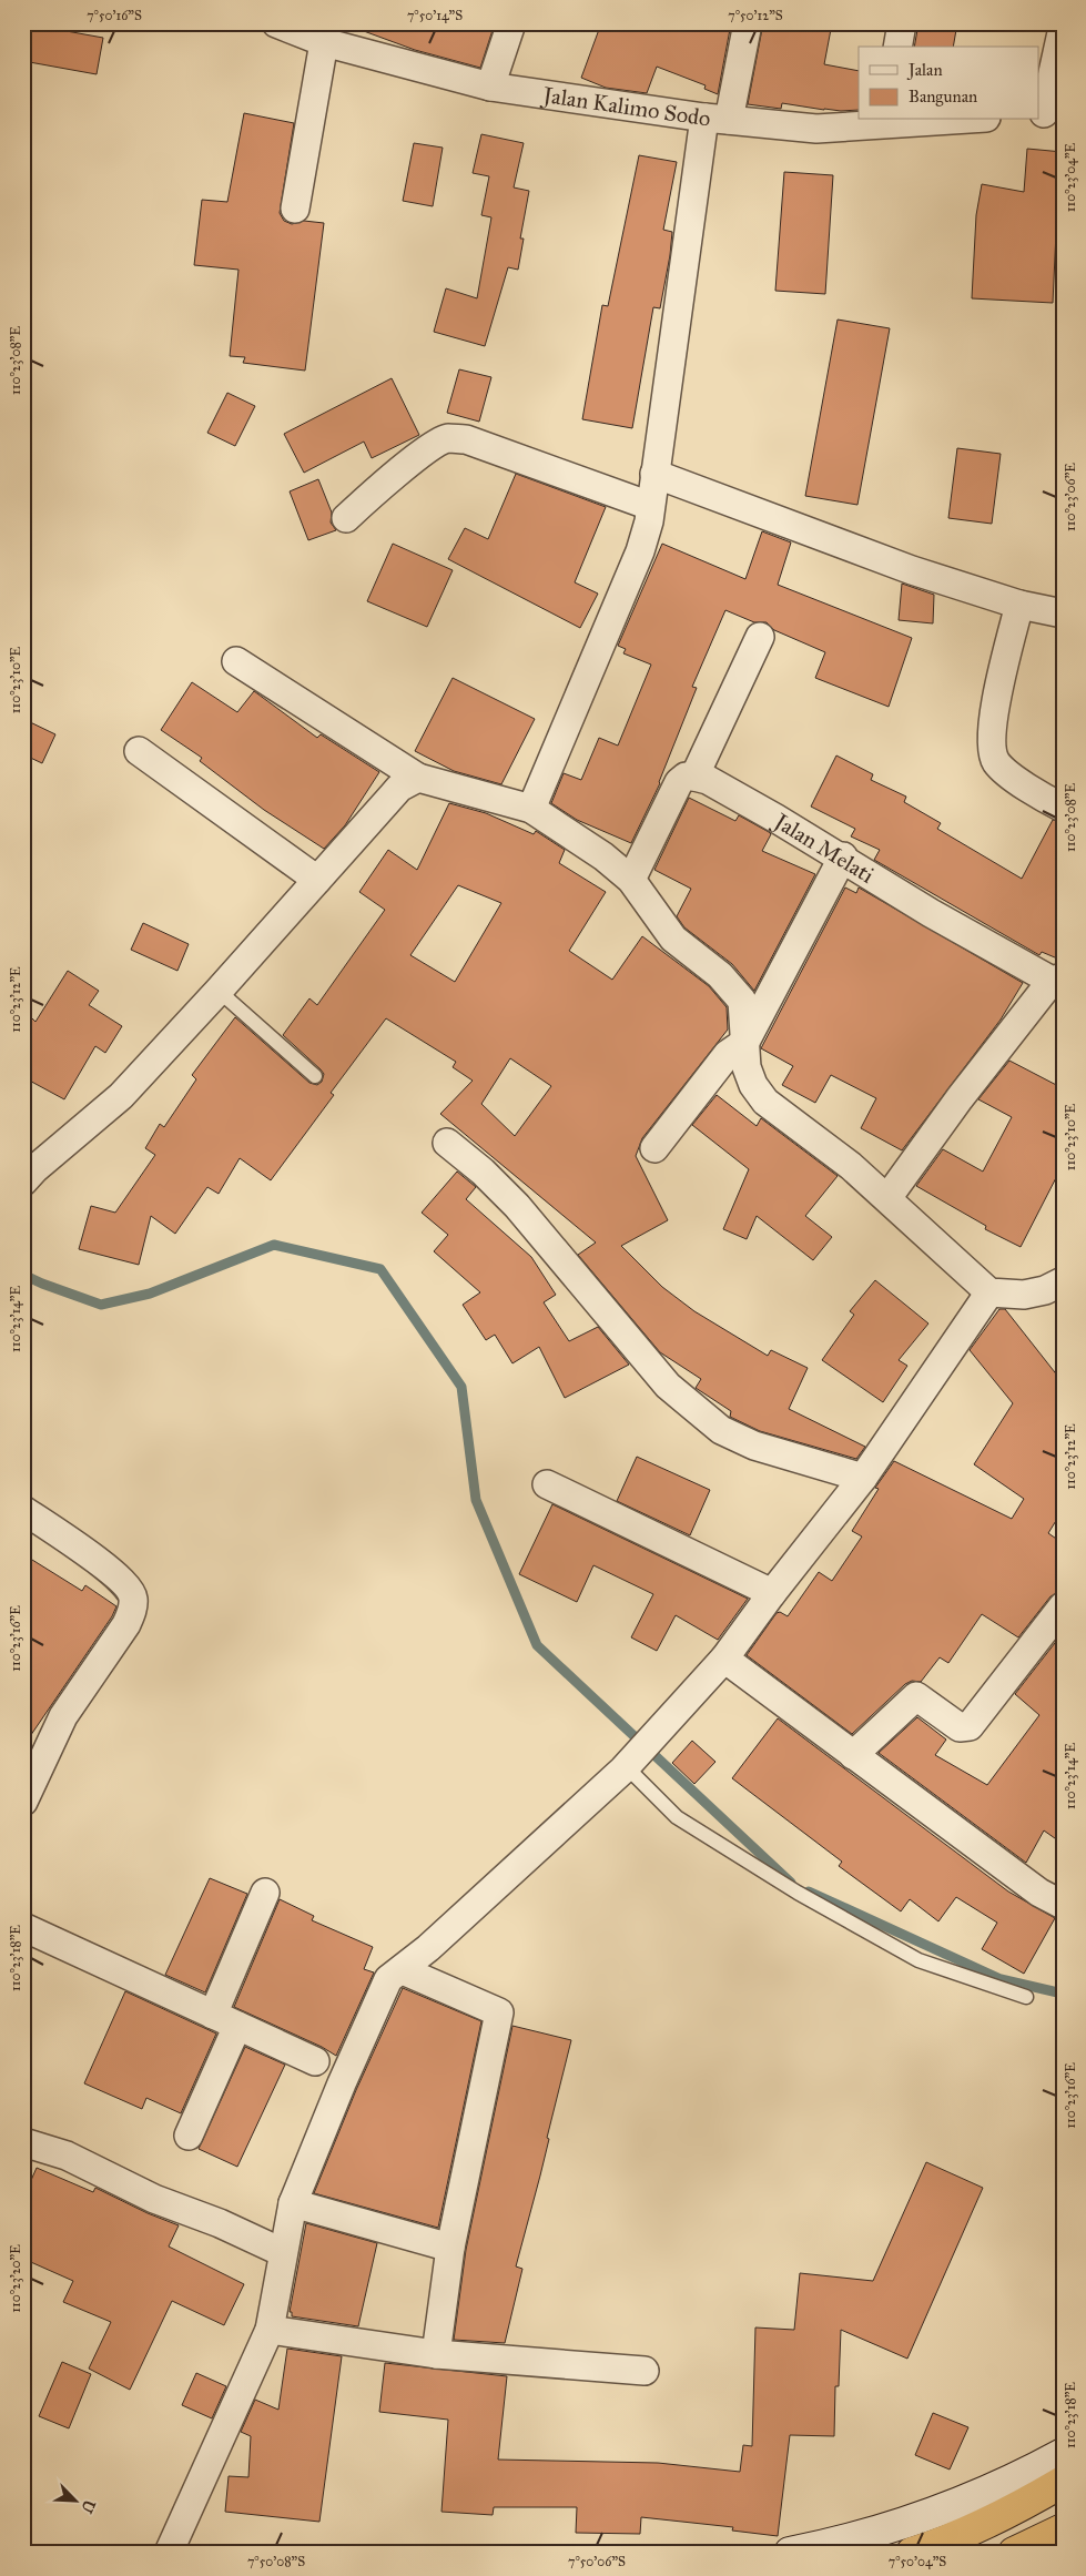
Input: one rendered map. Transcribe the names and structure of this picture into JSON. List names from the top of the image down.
{
  "streets": {
    "street": ["Jalan Kalimo Sodo", "Jalan Melati"]
  },
  "legend": ["Jalan", "Bangunan"],
  "north": "bottom right",
  "coordinates": [
    "7°50'16\"S",
    "7°50'14\"S",
    "7°50'12\"S",
    "110°23'04\"E",
    "110°23'08\"E",
    "110°23'06\"E",
    "110°23'10\"E",
    "110°23'12\"E",
    "110°23'14\"E",
    "110°23'16\"E",
    "110°23'18\"E",
    "110°23'20\"E",
    "7°50'08\"S",
    "7°50'06\"S",
    "7°50'04\"S"
  ]
}
